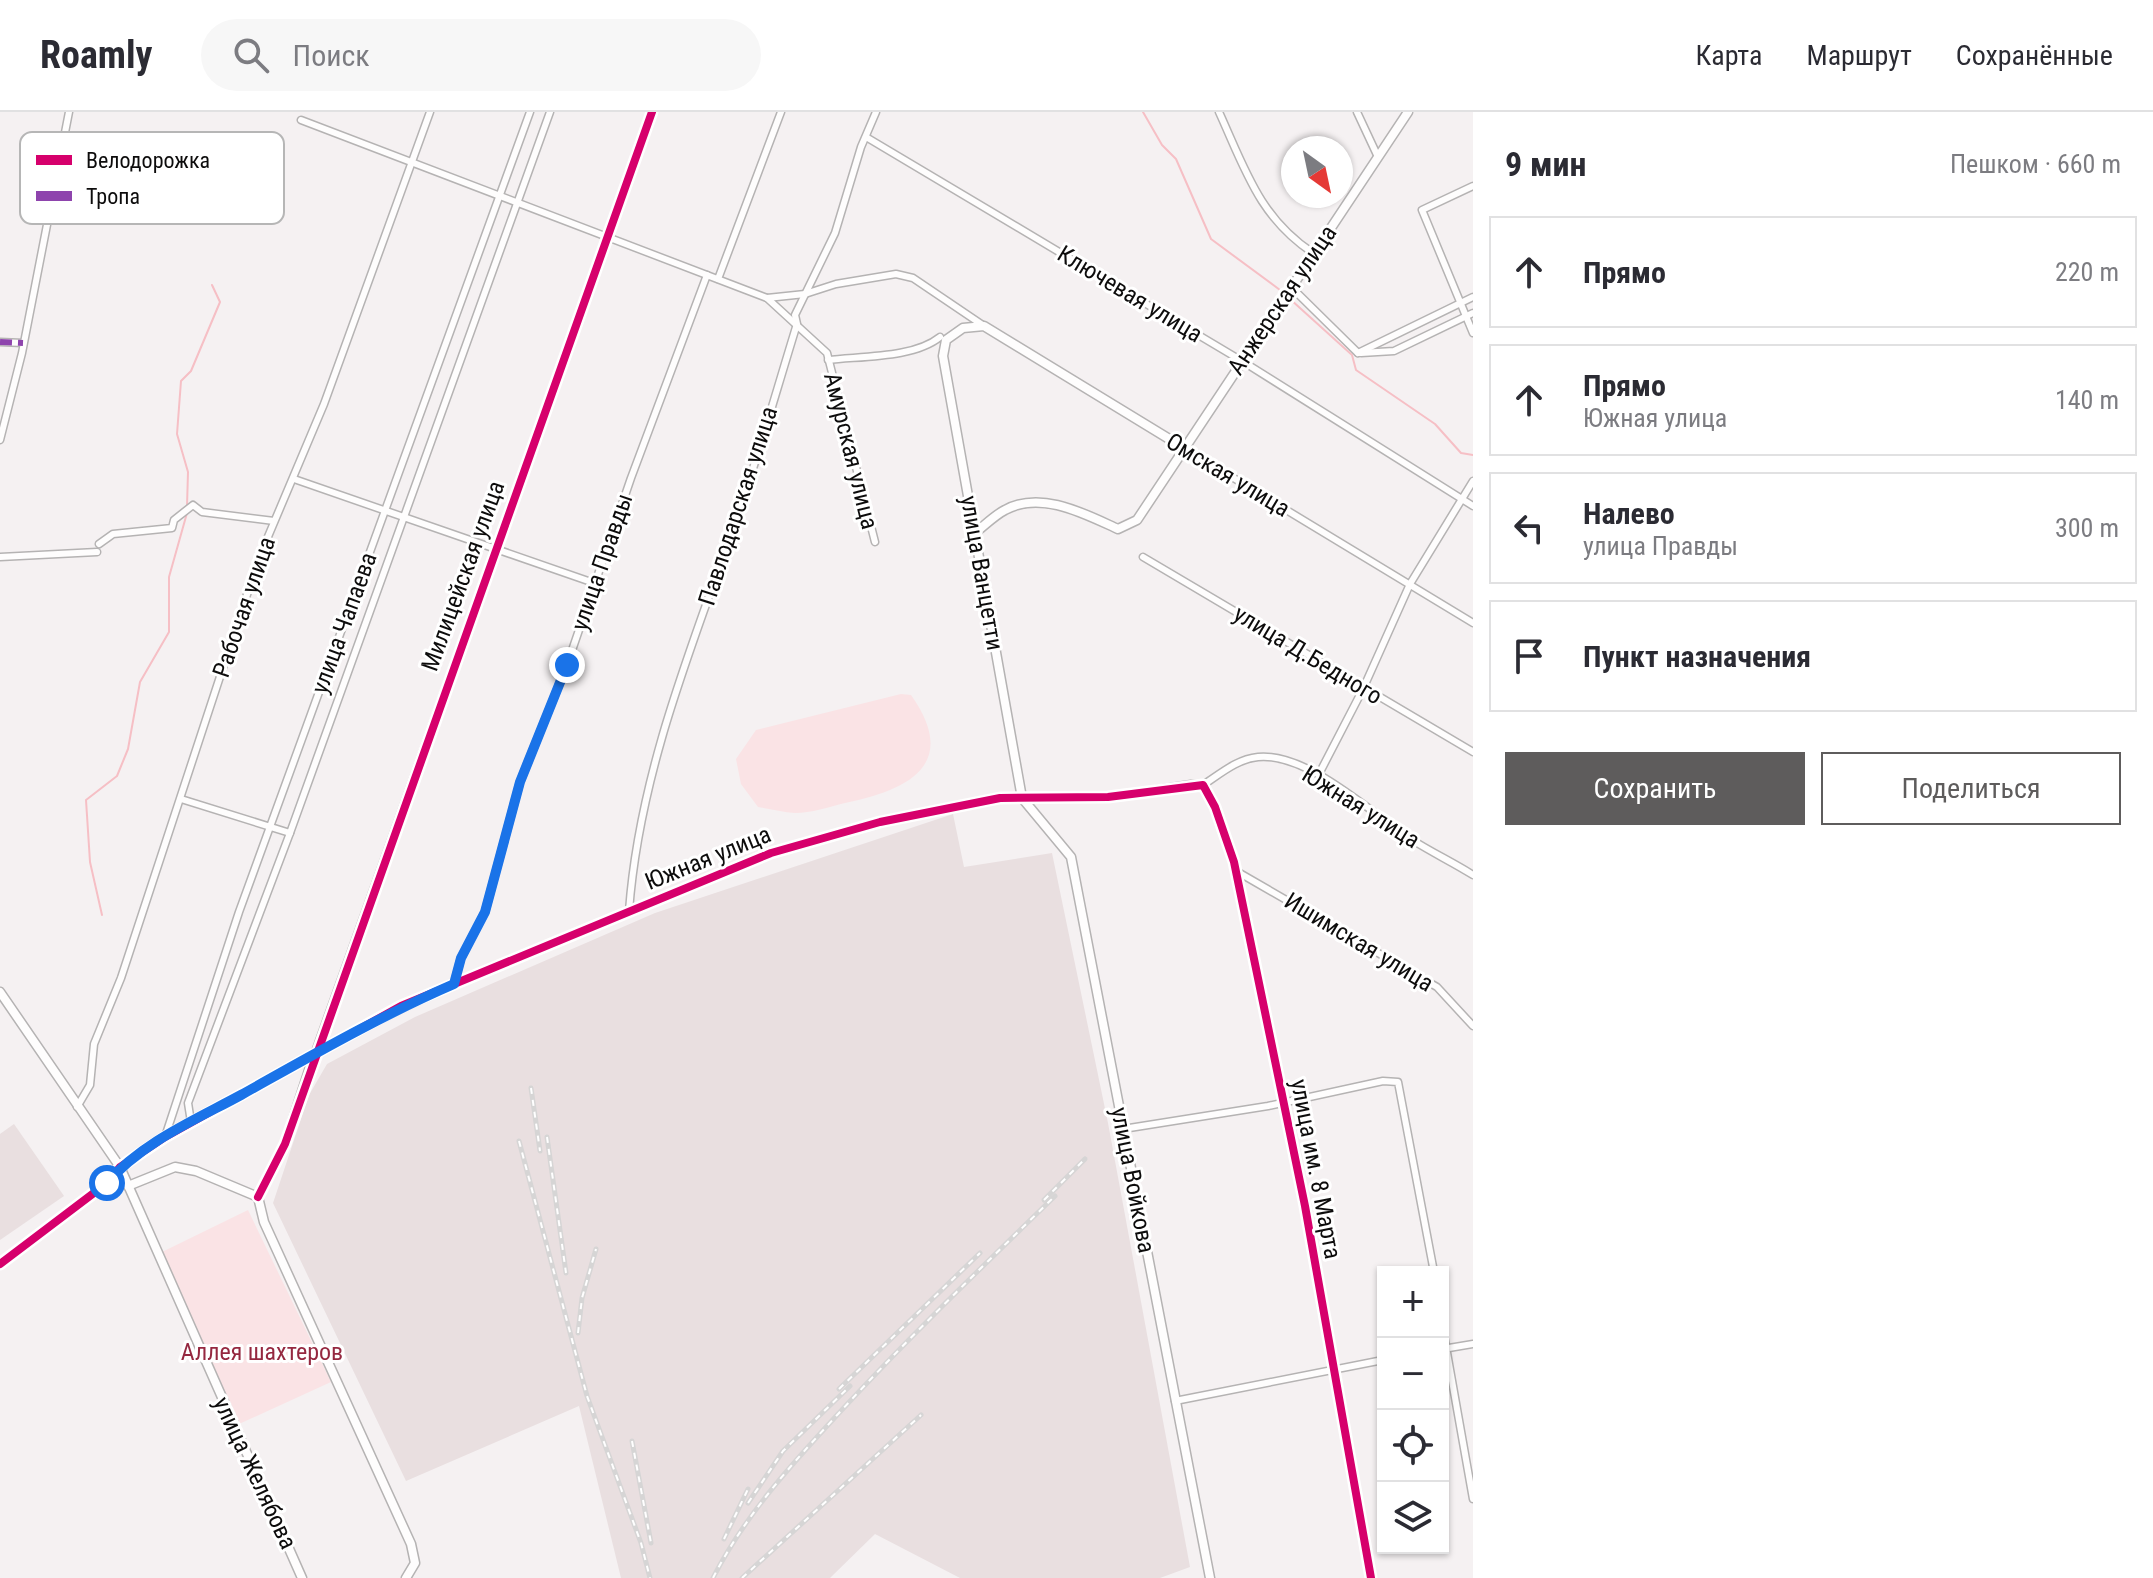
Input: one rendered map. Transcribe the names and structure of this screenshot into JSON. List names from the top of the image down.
{
  "streets": {
    "street": [
      "Ключевая улица",
      "Анжерская улица",
      "Амурская улица",
      "Омская улица",
      "Павлодарская улица",
      "улица Правды",
      "улица Ванцетти",
      "Милицейская улица",
      "Рабочая улица",
      "улица Чапаева",
      "улица Д.Бедного",
      "Южная улица",
      "Ишимская улица",
      "улица им. 8 Марта",
      "улица Войкова",
      "улица Желябова"
    ]
  },
  "crossings": [
    ["Ключевая улица", "Анжерская улица"],
    ["Ключевая улица", "Павлодарская улица"],
    ["Анжерская улица", "Омская улица"],
    ["Анжерская улица", "улица Ванцетти"],
    ["Амурская улица", "Омская улица"],
    ["Амурская улица", "Павлодарская улица"],
    ["Омская улица", "Павлодарская улица"],
    ["Омская улица", "улица Ванцетти"],
    ["Павлодарская улица", "Южная улица"],
    ["улица Правды", "Южная улица"],
    ["улица Ванцетти", "Южная улица"],
    ["улица Ванцетти", "улица Войкова"],
    ["Милицейская улица", "Южная улица"],
    ["Рабочая улица", "улица Желябова"],
    ["улица Чапаева", "Южная улица"],
    ["Южная улица", "улица им. 8 Марта"],
    ["Южная улица", "улица Войкова"],
    ["Южная улица", "улица Желябова"],
    ["Ишимская улица", "улица им. 8 Марта"]
  ],
  "parks": ["Аллея шахтеров"],
  "legend": ["Велодорожка", "Тропа"],
  "north": "bottom right",
  "page": {
    "header": "Roamly",
    "search": "Поиск",
    "nav": ["Карта", "Маршрут", "Сохранённые"],
    "heading": ["9 мин", "Пешком · 660 m"],
    "list": [
      ["Прямо", "220 m"],
      ["Прямо", "Южная улица", "140 m"],
      ["Налево", "улица Правды", "300 m"],
      "Пункт назначения"
    ],
    "buttons": ["Сохранить", "Поделиться"],
    "map_buttons": ["+", "−"]
  }
}
